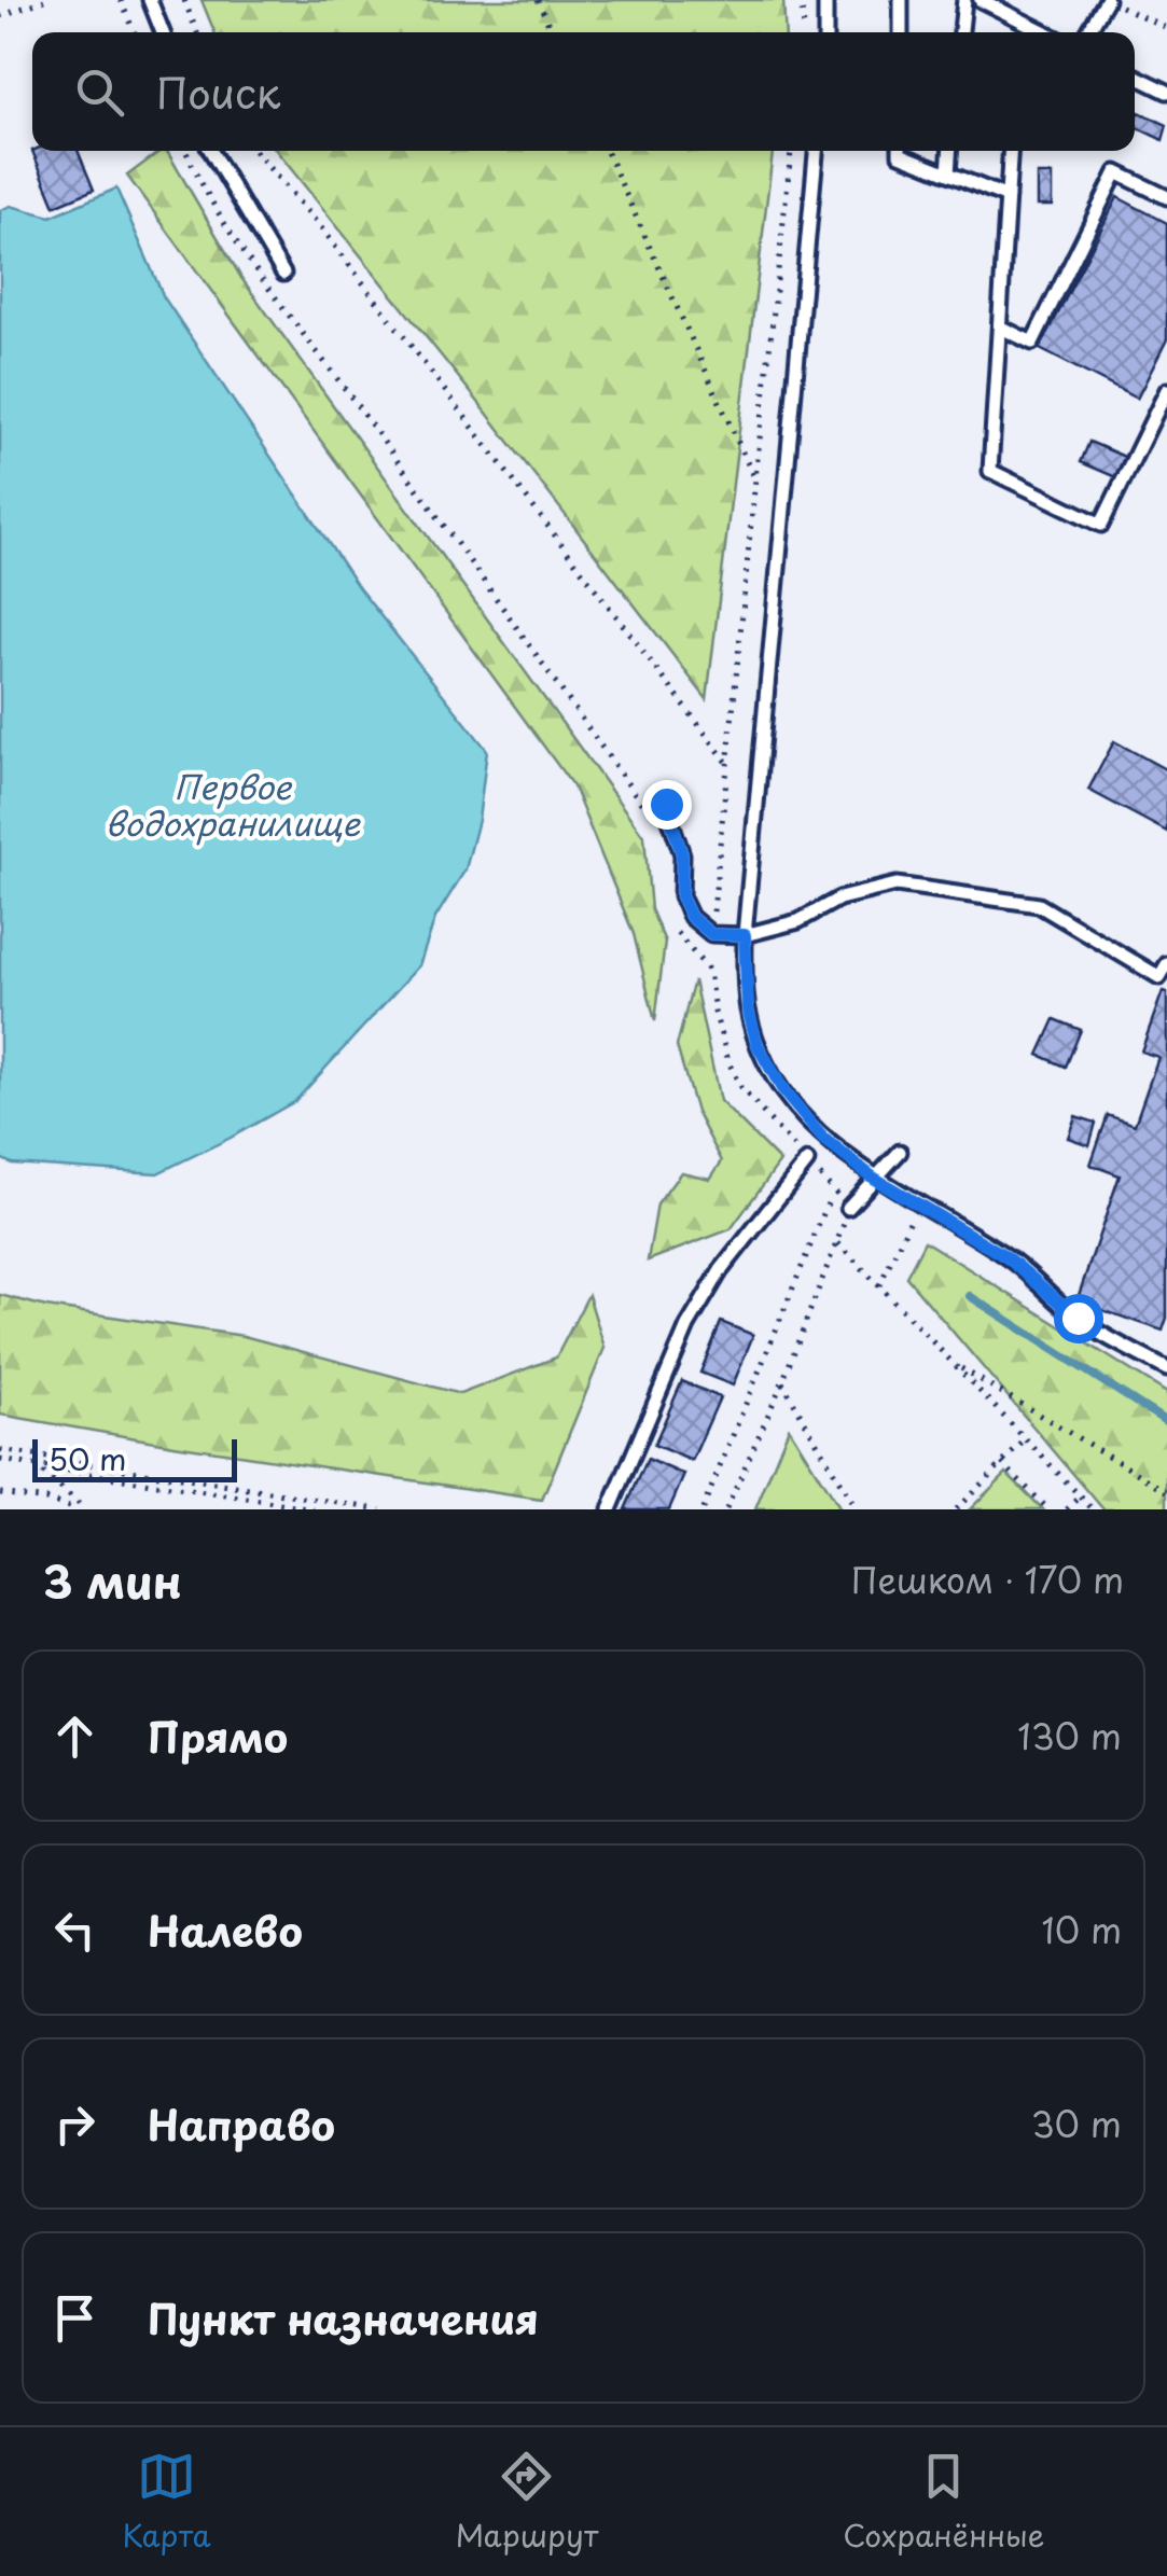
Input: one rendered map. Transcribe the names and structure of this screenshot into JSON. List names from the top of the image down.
{
  "water": ["Первое водохранилище"],
  "scale_bar": "50 m",
  "page": {
    "search": "Поиск",
    "scale": "50 m",
    "heading": ["3 мин", "Пешком · 170 m"],
    "list": [
      ["Прямо", "130 m"],
      ["Налево", "10 m"],
      ["Направо", "30 m"],
      "Пункт назначения"
    ],
    "nav": ["Карта", "Маршрут", "Сохранённые"]
  }
}
